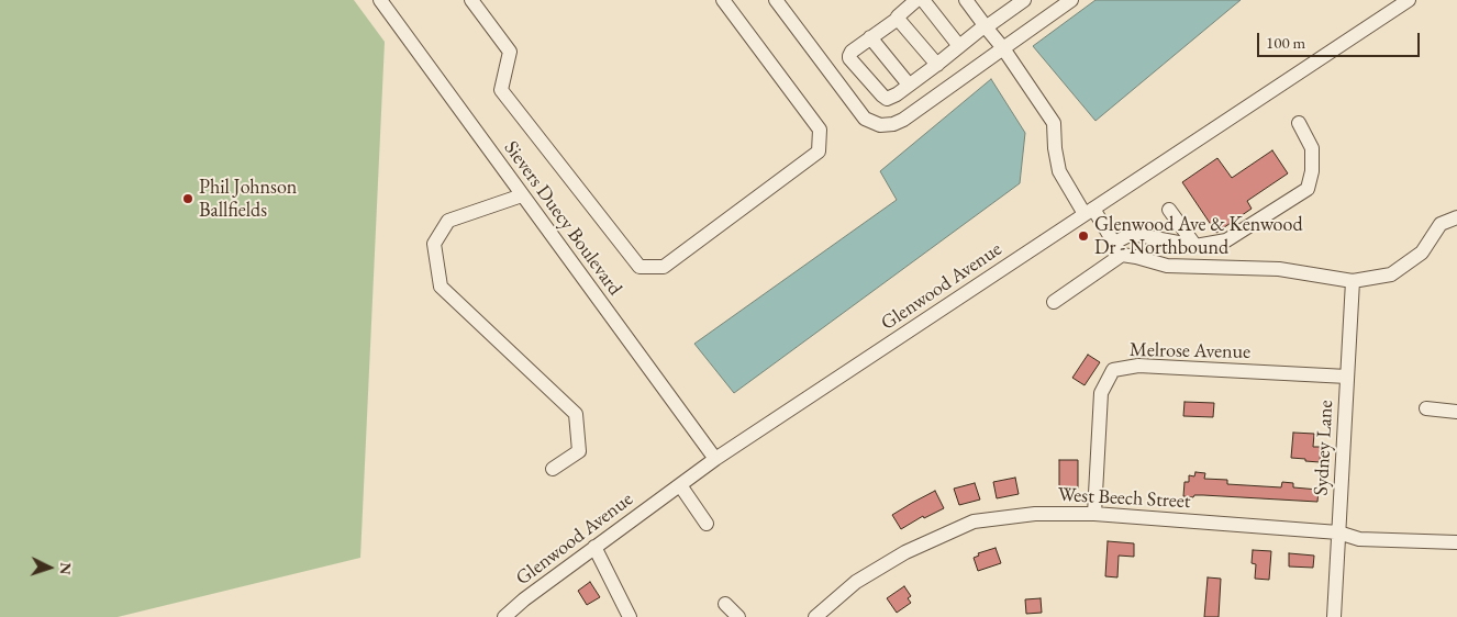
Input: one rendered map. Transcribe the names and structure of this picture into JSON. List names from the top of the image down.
{
  "streets": {
    "street": [
      "Sievers Duecy Boulevard",
      "Glenwood Avenue",
      "Melrose Avenue",
      "Sydney Lane",
      "West Beech Street"
    ]
  },
  "crossings": [
    ["Sievers Duecy Boulevard", "Glenwood Avenue"],
    ["Melrose Avenue", "Sydney Lane"],
    ["Melrose Avenue", "West Beech Street"],
    ["Sydney Lane", "West Beech Street"]
  ],
  "places": ["Phil Johnson Ballfields", "Glenwood Ave & Kenwood Dr - Northbound"],
  "scale_bar": "100 m",
  "north": "right"
}
